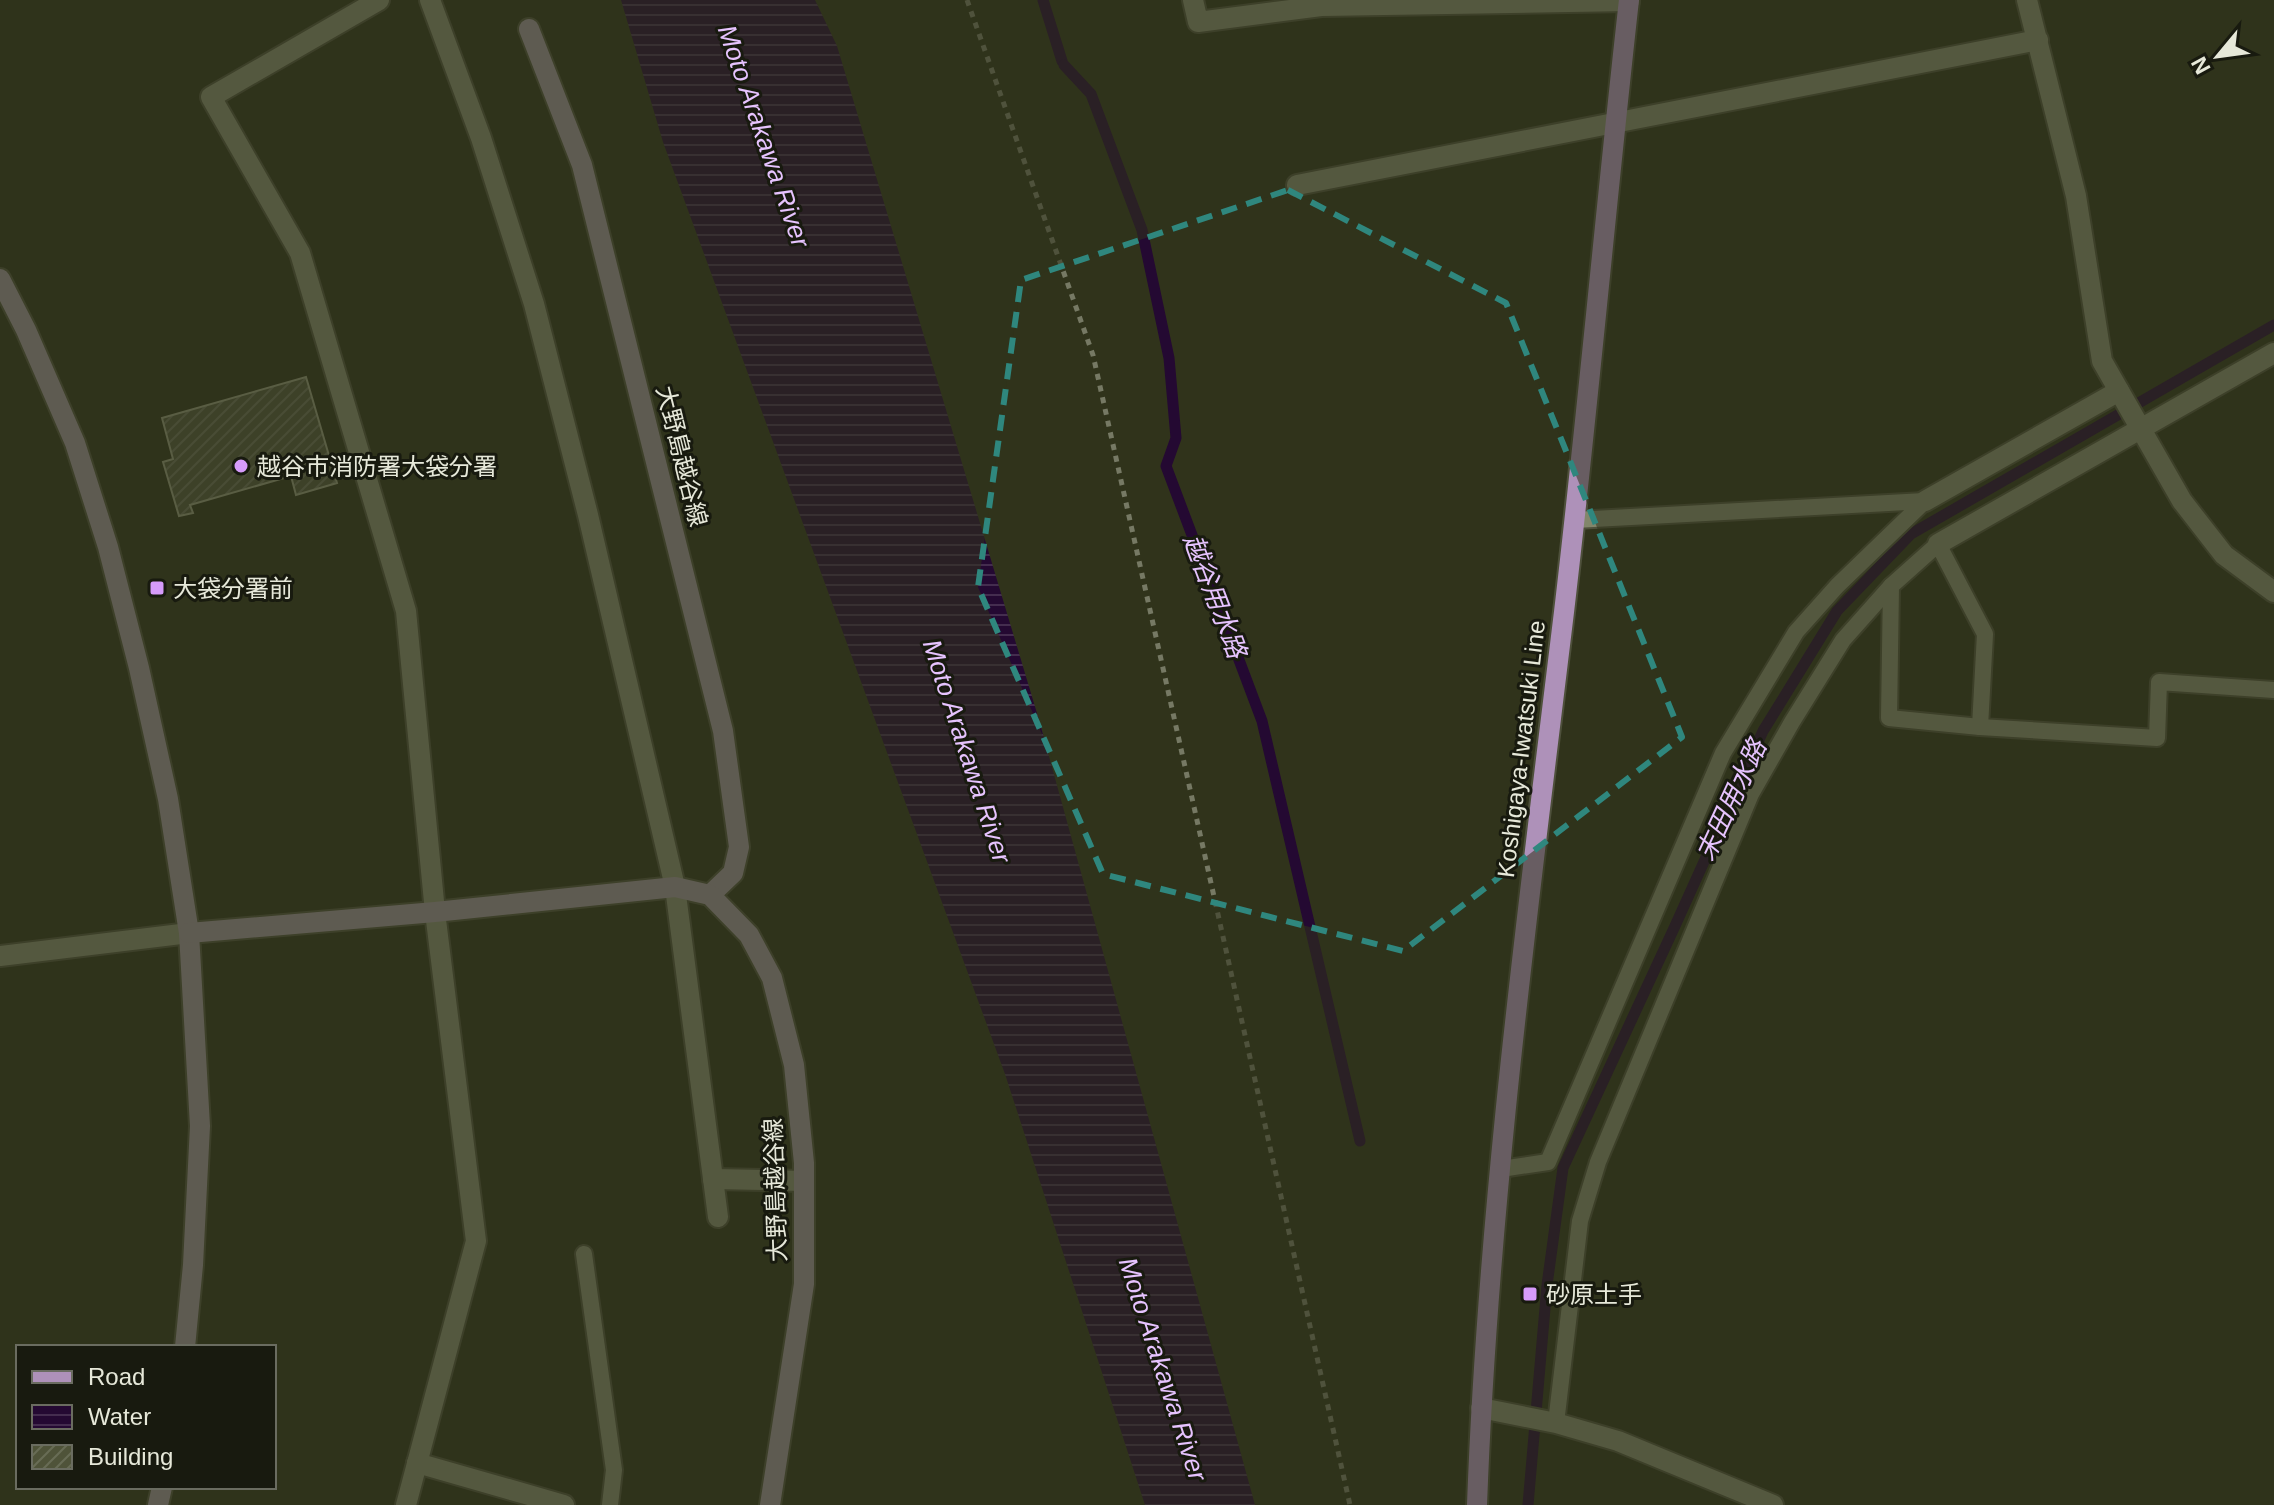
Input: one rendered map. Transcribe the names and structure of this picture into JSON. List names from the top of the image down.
{
  "streets": {
    "main road": ["大野島越谷線", "Koshigaya-Iwatsuki Line"]
  },
  "water": ["Moto Arakawa River", "越谷用水路", "末田用水路"],
  "places": {
    "other": ["越谷市消防署大袋分署"],
    "transit": ["大袋分署前", "砂原土手"]
  },
  "legend": ["Road", "Water", "Building"],
  "north": "bottom left"
}
